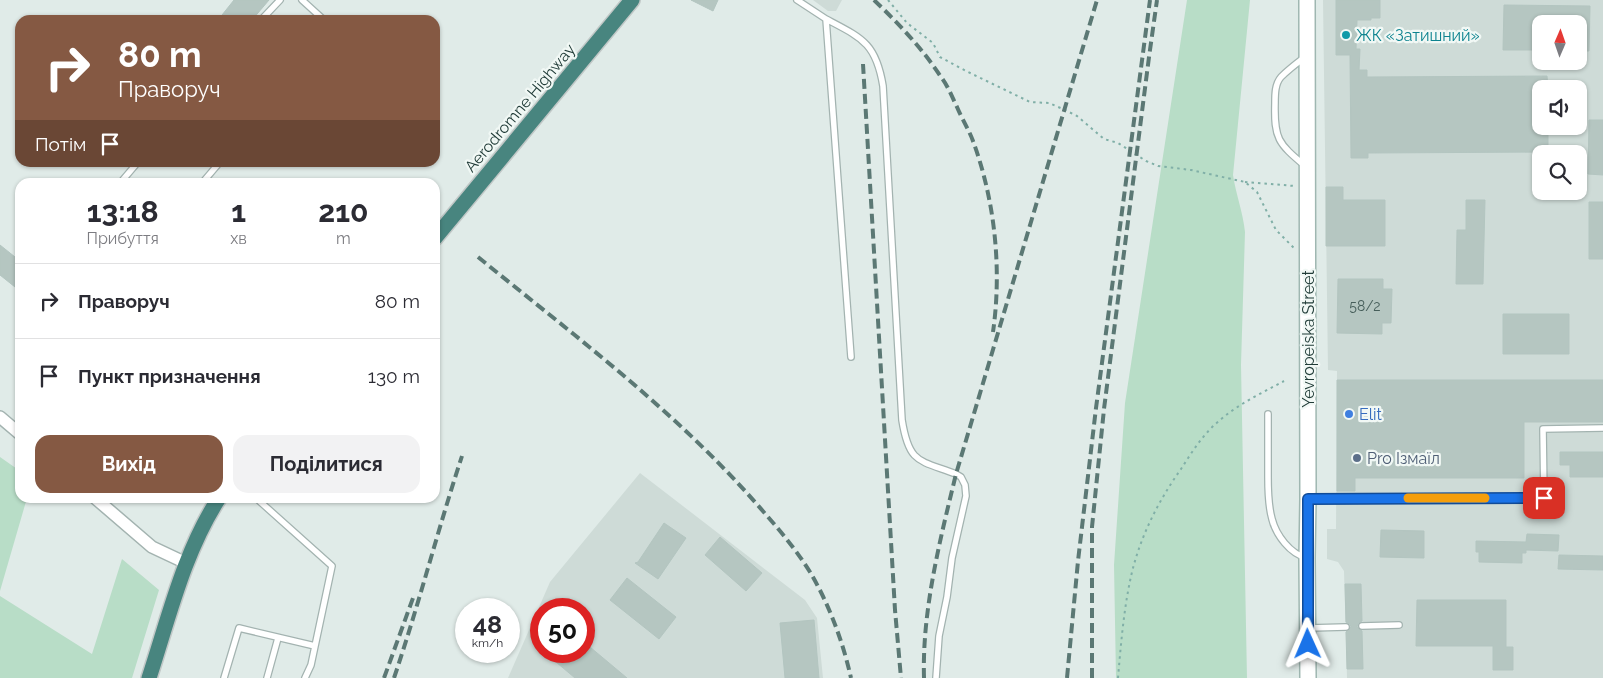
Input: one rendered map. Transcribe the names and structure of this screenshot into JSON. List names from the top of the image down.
{
  "streets": {
    "highway": ["Aerodromne Highway"],
    "main road": ["Yevropeiska Street"]
  },
  "places": ["ЖК «Затишний»", "Elit", "Pro Ізмаїл"],
  "house_numbers": ["58/2"],
  "north": "top",
  "page": {
    "turn": ["80 m", "Праворуч"],
    "then": "Потім",
    "eta": [
      "13:18",
      "Прибуття",
      "1",
      "хв",
      "210",
      "m"
    ],
    "list": [
      {
        "name": "Праворуч",
        "value": "80 m"
      },
      {
        "name": "Пункт призначення",
        "value": "130 m"
      }
    ],
    "buttons": ["Вихід", "Поділитися"],
    "speed": "48 km/h",
    "limit": "50"
  }
}
